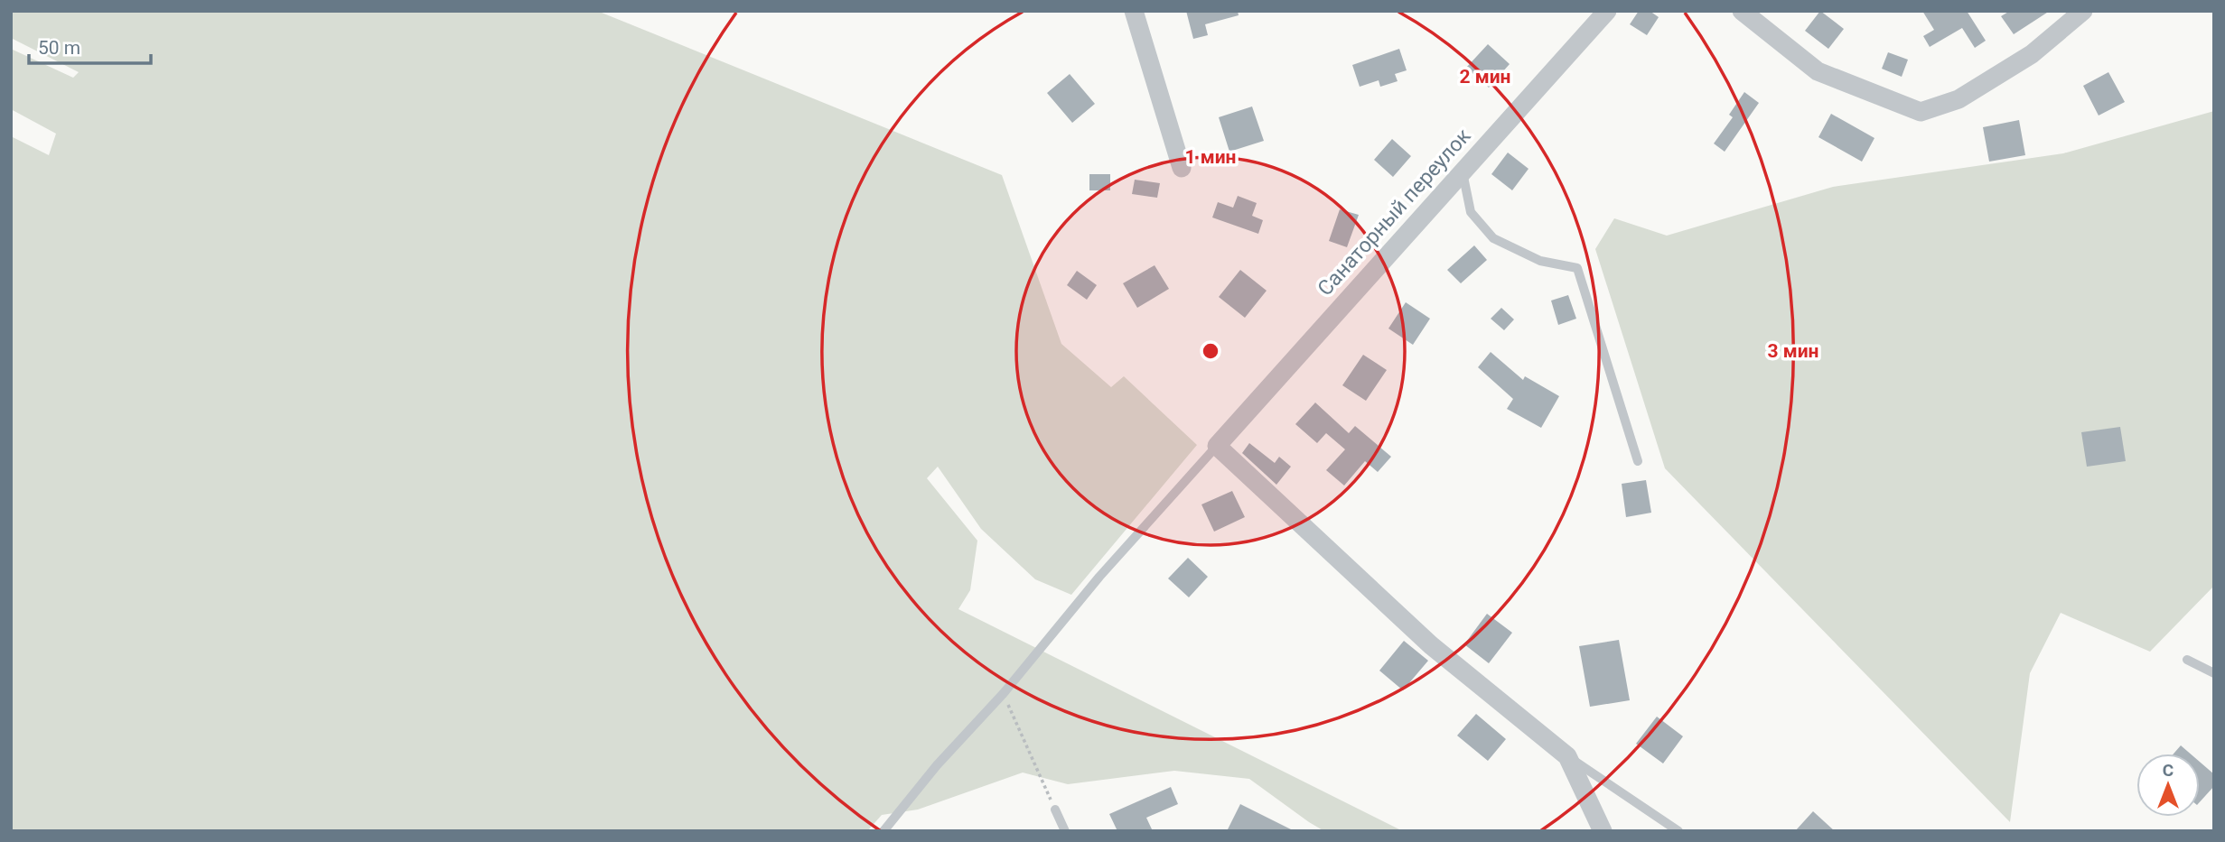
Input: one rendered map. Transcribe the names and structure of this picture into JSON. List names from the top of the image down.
{
  "streets": {
    "street": ["Санаторный переулок"]
  },
  "scale_bar": "50 m",
  "north": "top",
  "rings": ["2 мин", "1 мин", "3 мин"]
}
